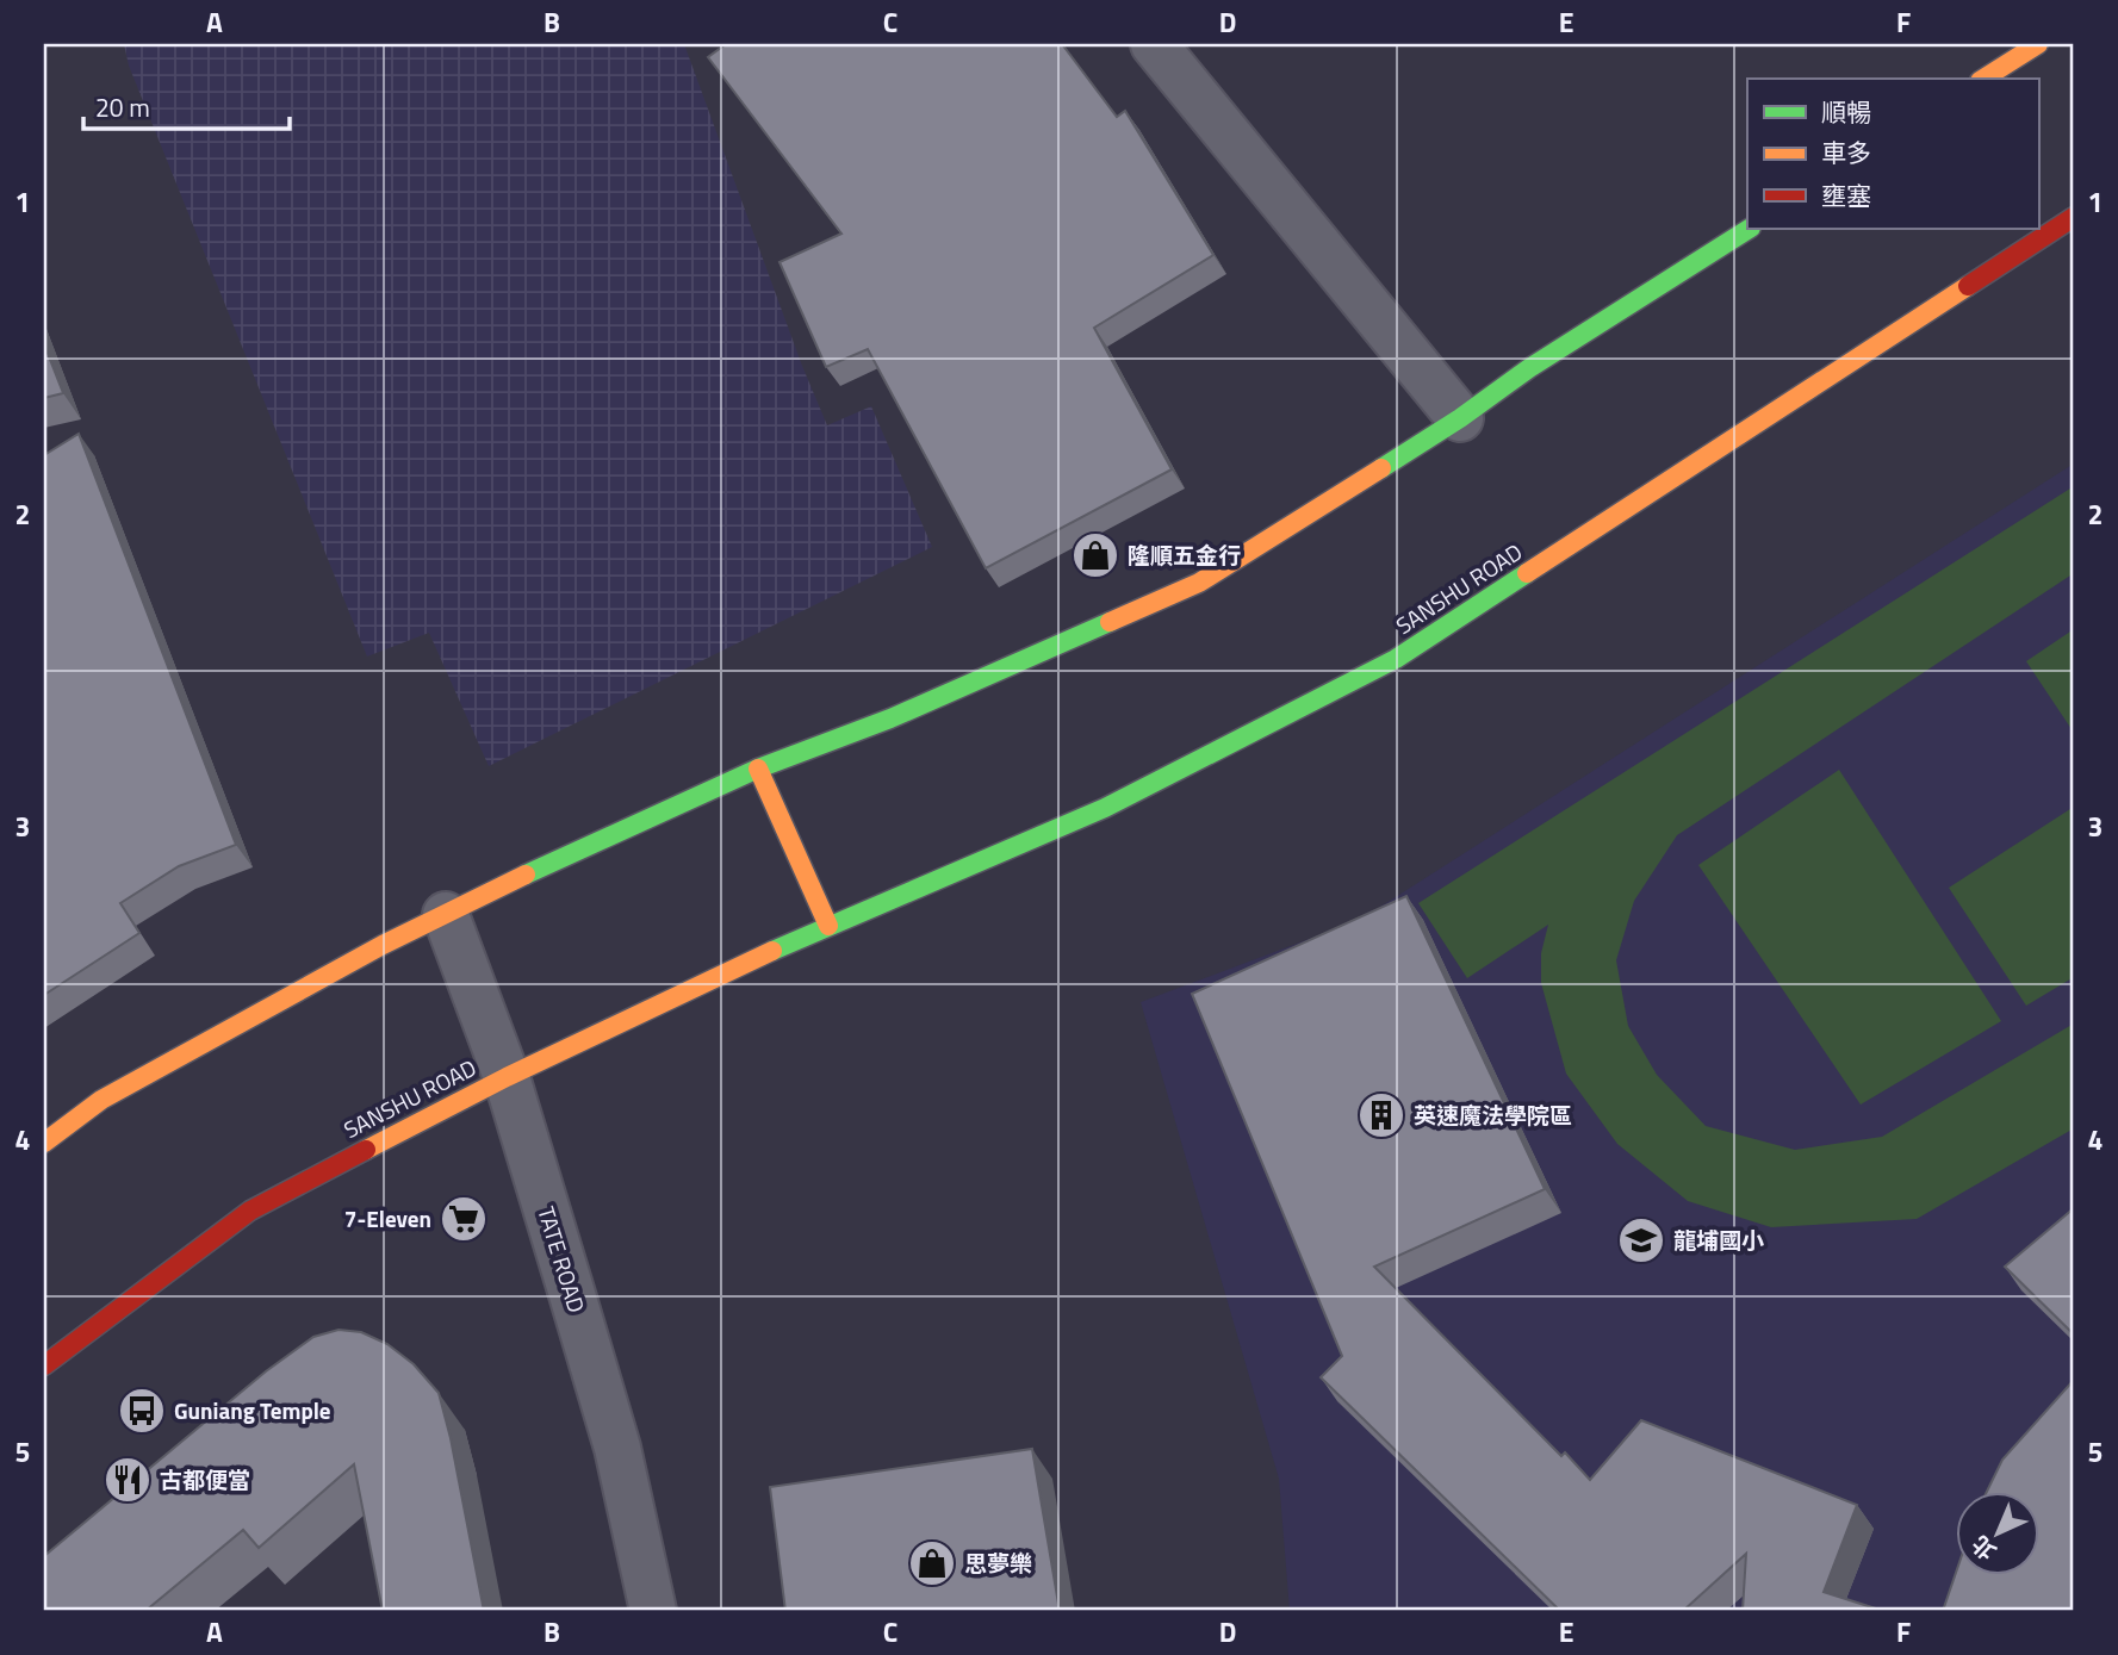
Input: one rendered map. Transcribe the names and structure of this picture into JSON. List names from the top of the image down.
{
  "streets": {
    "street": ["SANSHU ROAD", "TATE ROAD"]
  },
  "crossings": [
    ["SANSHU ROAD", "TATE ROAD"]
  ],
  "places": {
    "shop": ["隆順五金行", "思夢樂"],
    "building": ["英速魔法學院區"],
    "supermarket": ["7-Eleven"],
    "school or university": ["龍埔國小"],
    "bus stop": ["Guniang Temple"],
    "restaurant": ["古都便當"]
  },
  "legend": ["順暢", "車多", "壅塞"],
  "scale_bar": "20 m",
  "north": "bottom left",
  "grid": {
    "columns": [
      "A",
      "B",
      "C",
      "D",
      "E",
      "F"
    ],
    "rows": [
      "1",
      "2",
      "3",
      "4",
      "5"
    ]
  }
}
